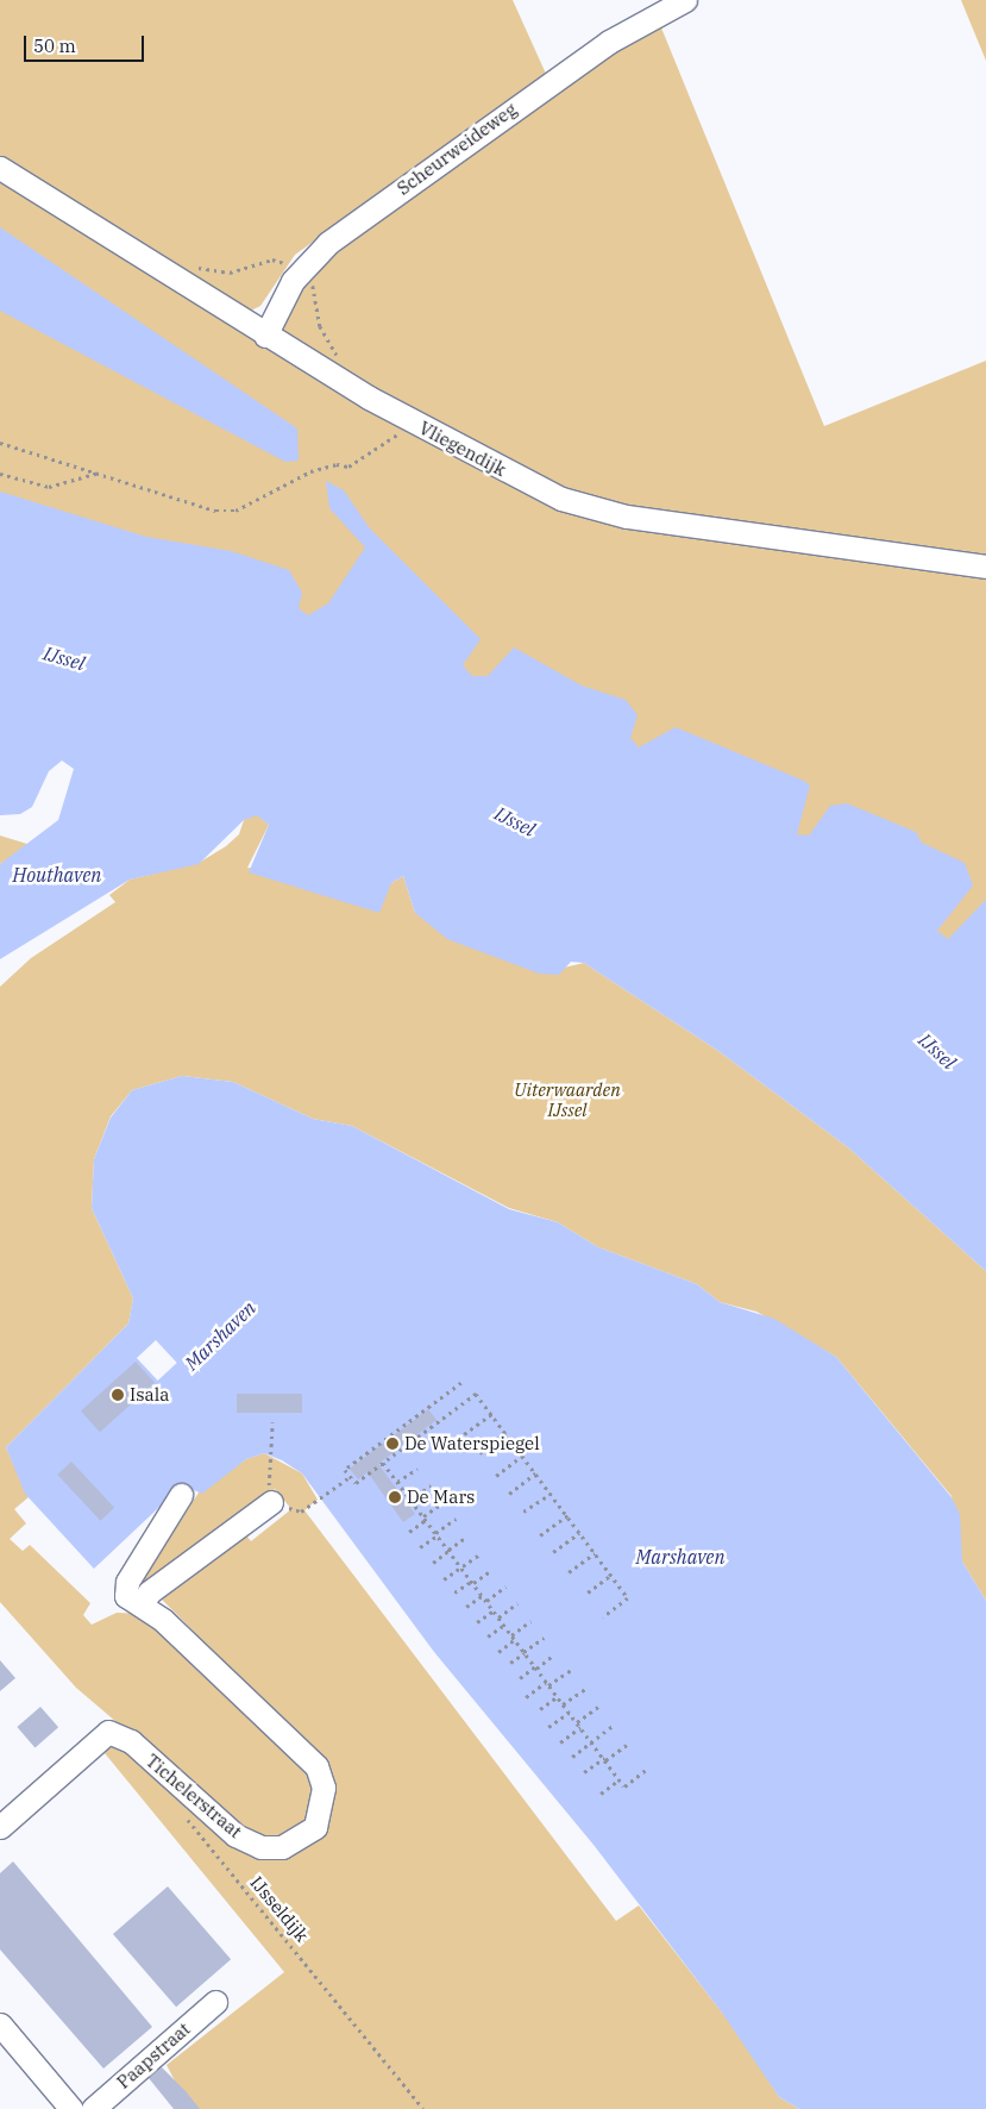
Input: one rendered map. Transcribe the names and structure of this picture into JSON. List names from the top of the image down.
{
  "streets": {
    "street": [
      "Scheurweideweg",
      "Vliegendijk",
      "Tichelerstraat",
      "Paapstraat"
    ],
    "path": ["IJsseldijk"]
  },
  "crossings": [
    ["Scheurweideweg", "Vliegendijk"]
  ],
  "water": ["IJssel", "Houthaven", "Marshaven"],
  "parks": ["Uiterwaarden IJssel"],
  "places": ["Isala", "De Waterspiegel", "De Mars"],
  "scale_bar": "50 m"
}
